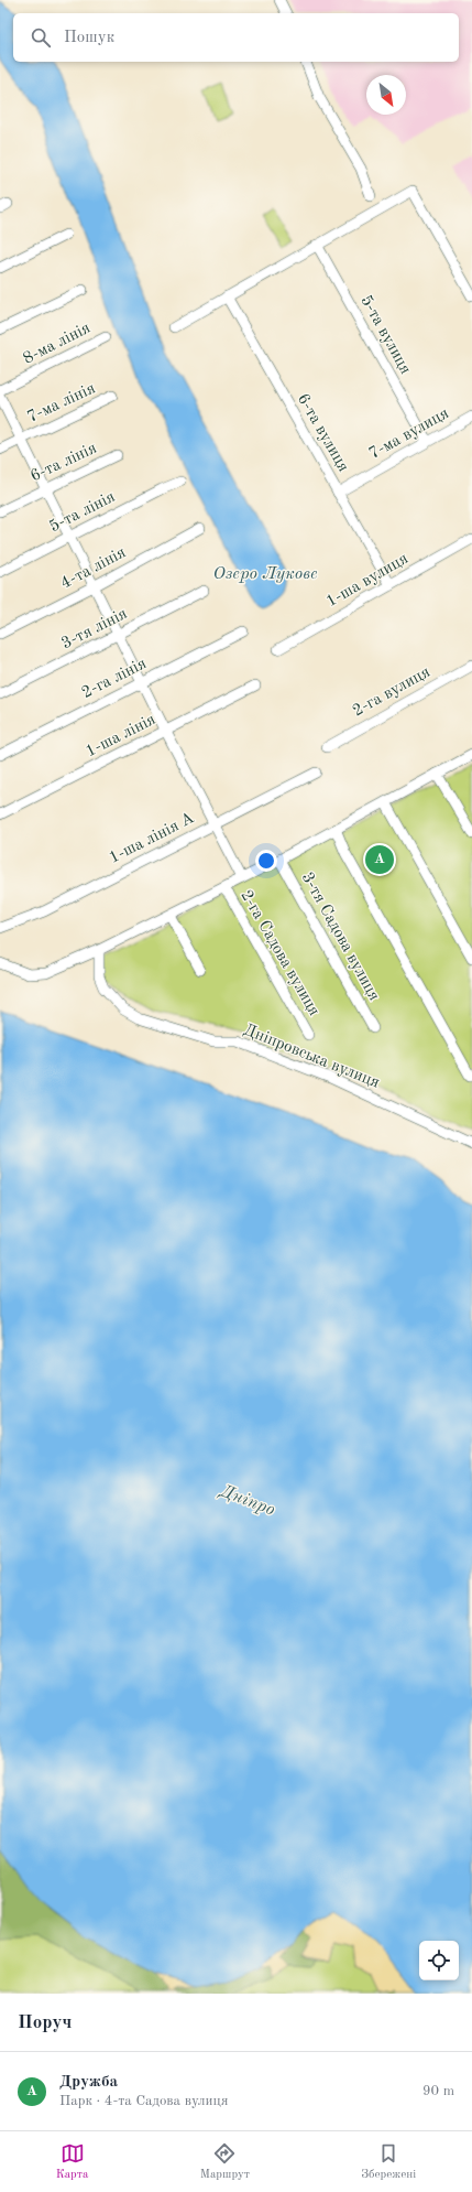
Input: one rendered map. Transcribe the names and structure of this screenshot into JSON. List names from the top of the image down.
{
  "streets": {
    "street": [
      "5-та вулиця",
      "8-ма лінія",
      "7-ма лінія",
      "6-та вулиця",
      "7-ма вулиця",
      "6-та лінія",
      "5-та лінія",
      "4-та лінія",
      "1-ша вулиця",
      "3-тя лінія",
      "2-га лінія",
      "2-га вулиця",
      "1-ша лінія",
      "1-ша лінія А",
      "3-тя Садова вулиця",
      "2-га Садова вулиця",
      "Дніпровська вулиця"
    ]
  },
  "crossings": [
    ["5-та вулиця", "7-ма вулиця"],
    ["6-та вулиця", "7-ма вулиця"],
    ["6-та вулиця", "1-ша вулиця"]
  ],
  "water": ["Озеро Лукове", "Дніпро"],
  "north": "bottom right",
  "page": {
    "search": "Пошук",
    "pins": "A",
    "heading": "Поруч",
    "list": [
      {
        "mark": "A",
        "name": "Дружба",
        "note": "Парк · 4-та Садова вулиця",
        "value": "90 m"
      }
    ],
    "nav": ["Карта", "Маршрут", "Збережені"]
  }
}
